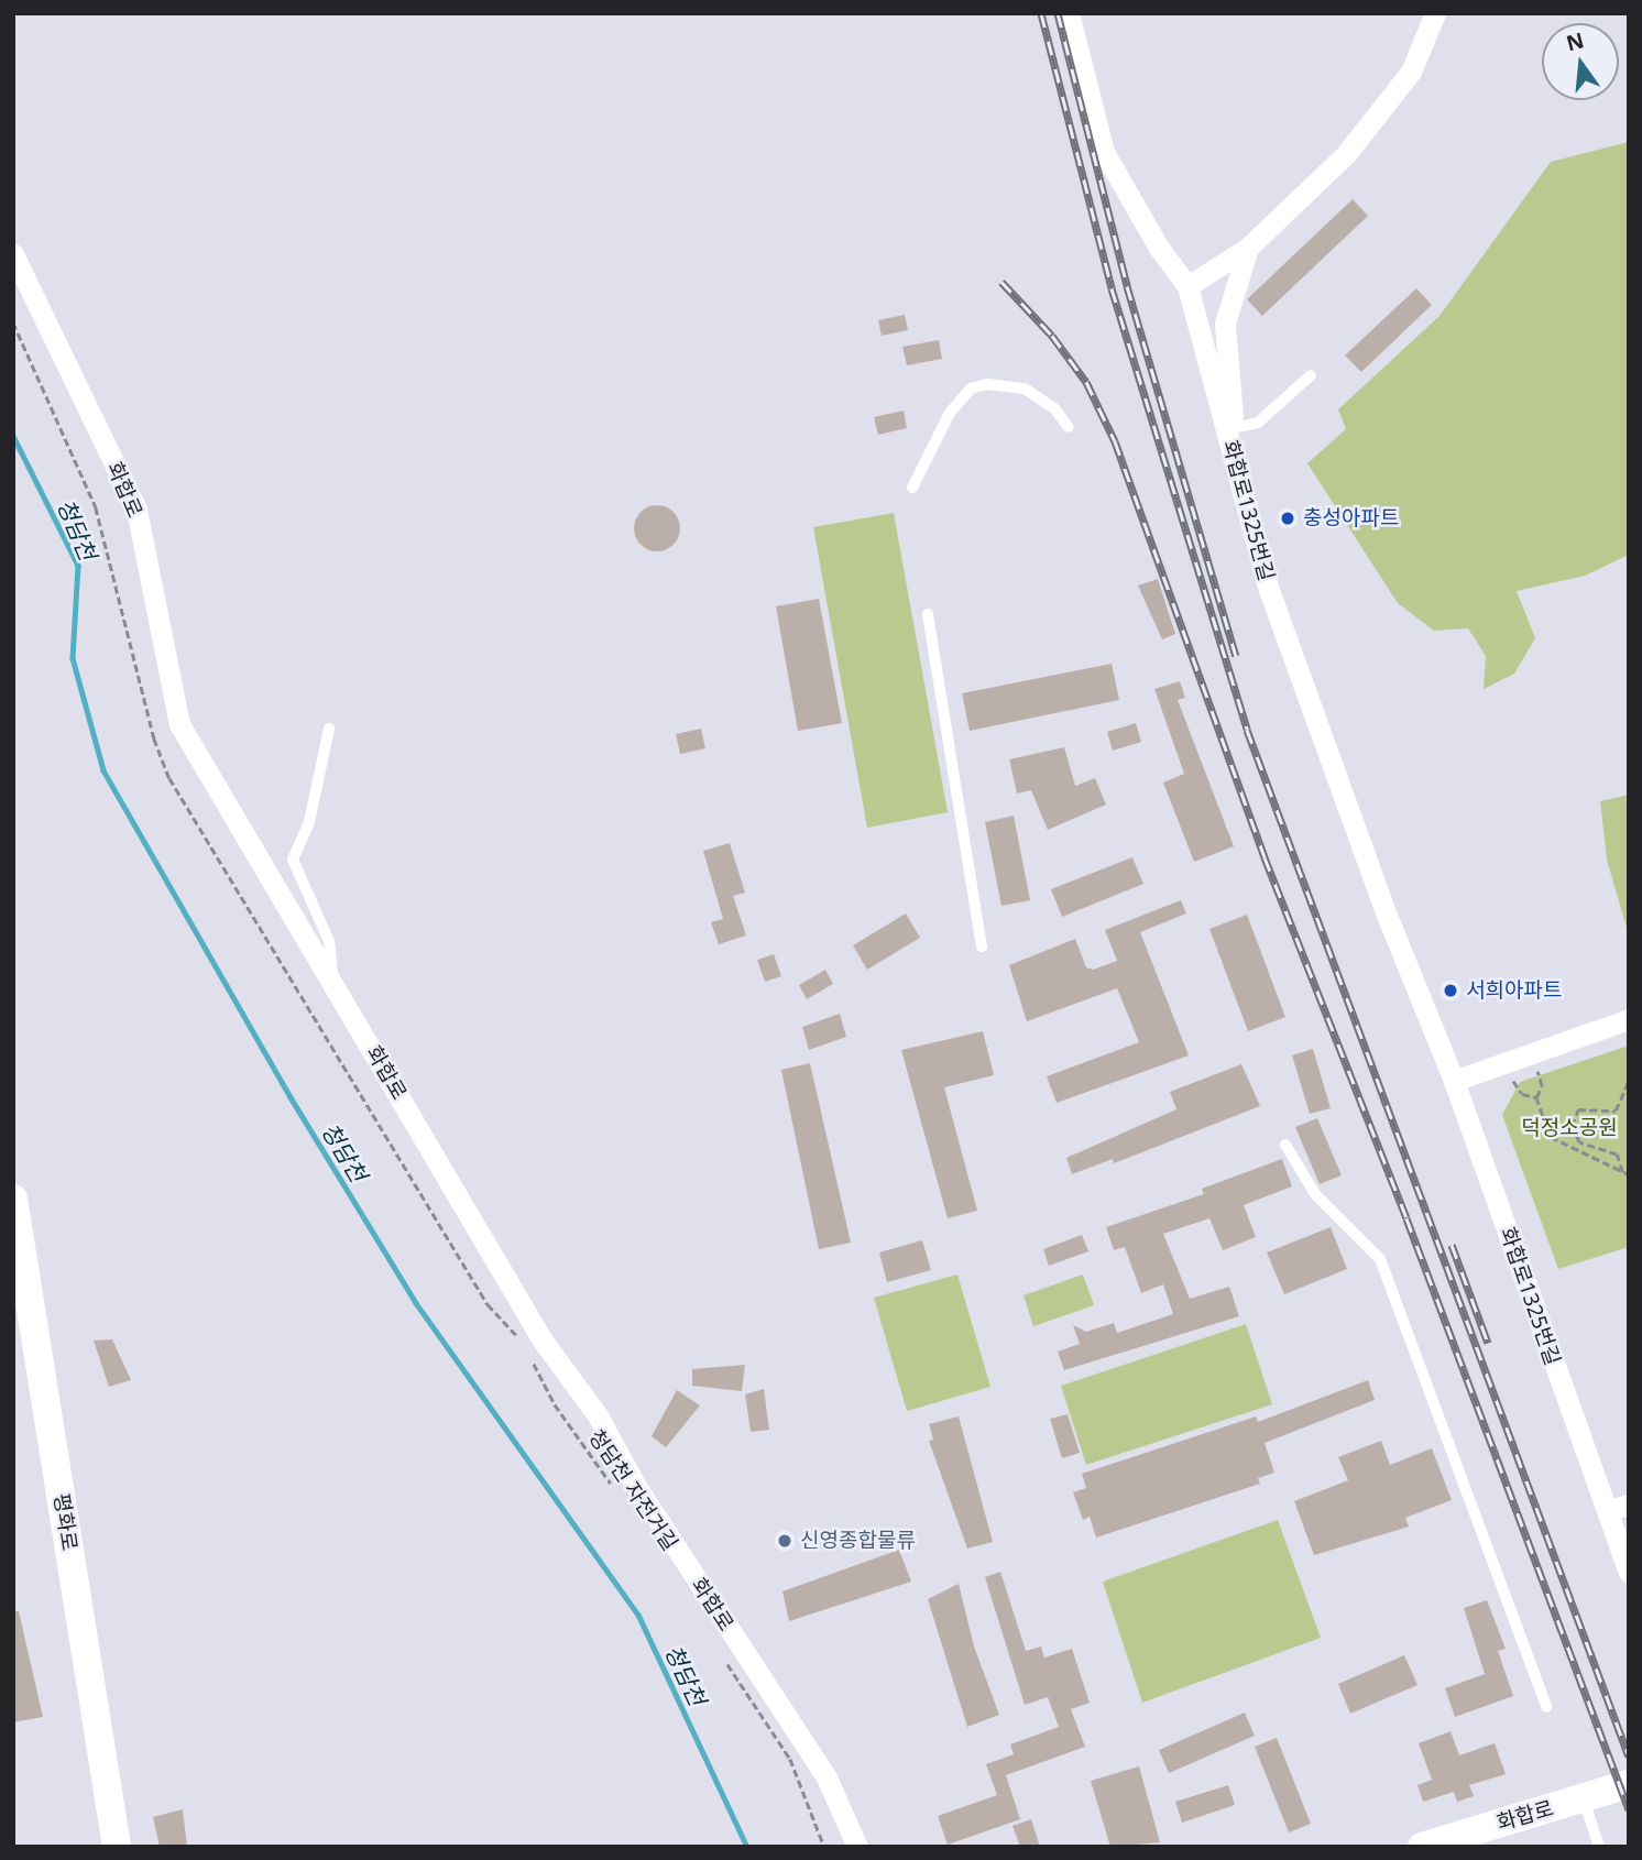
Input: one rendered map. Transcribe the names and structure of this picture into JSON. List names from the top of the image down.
{
  "streets": {
    "main road": ["화합로", "평화로"],
    "street": ["화합로1325번길"],
    "path": ["청담천 자전거길"]
  },
  "water": ["청담천"],
  "parks": ["덕정소공원"],
  "places": ["충성아파트", "서희아파트", "신영종합물류"],
  "north": "top"
}
